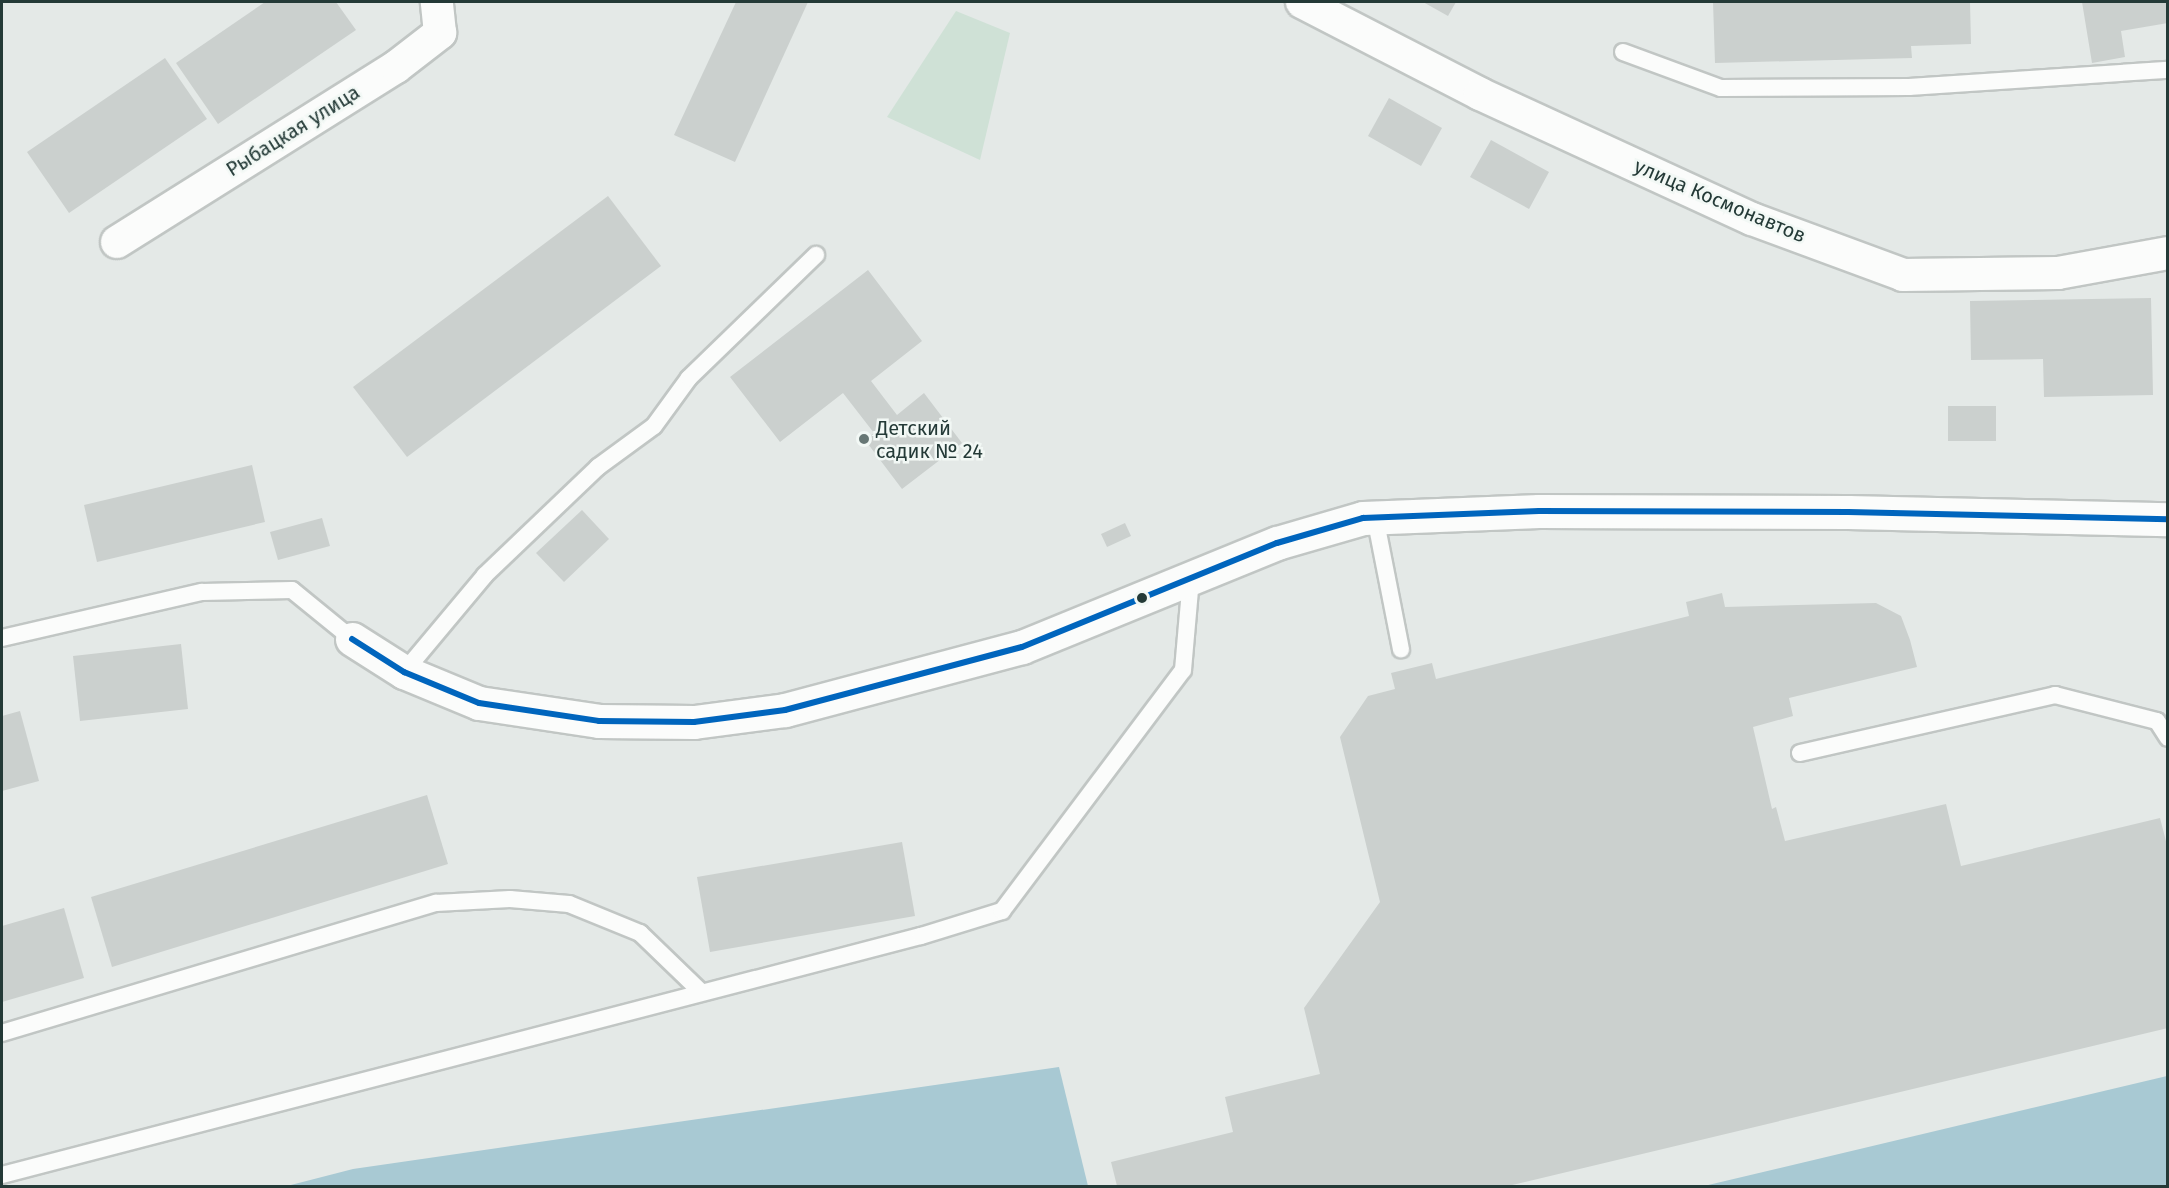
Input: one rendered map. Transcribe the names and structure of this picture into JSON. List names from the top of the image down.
{
  "streets": {
    "street": ["Рыбацкая улица", "улица Космонавтов"]
  },
  "places": ["Детский садик № 24"]
}
